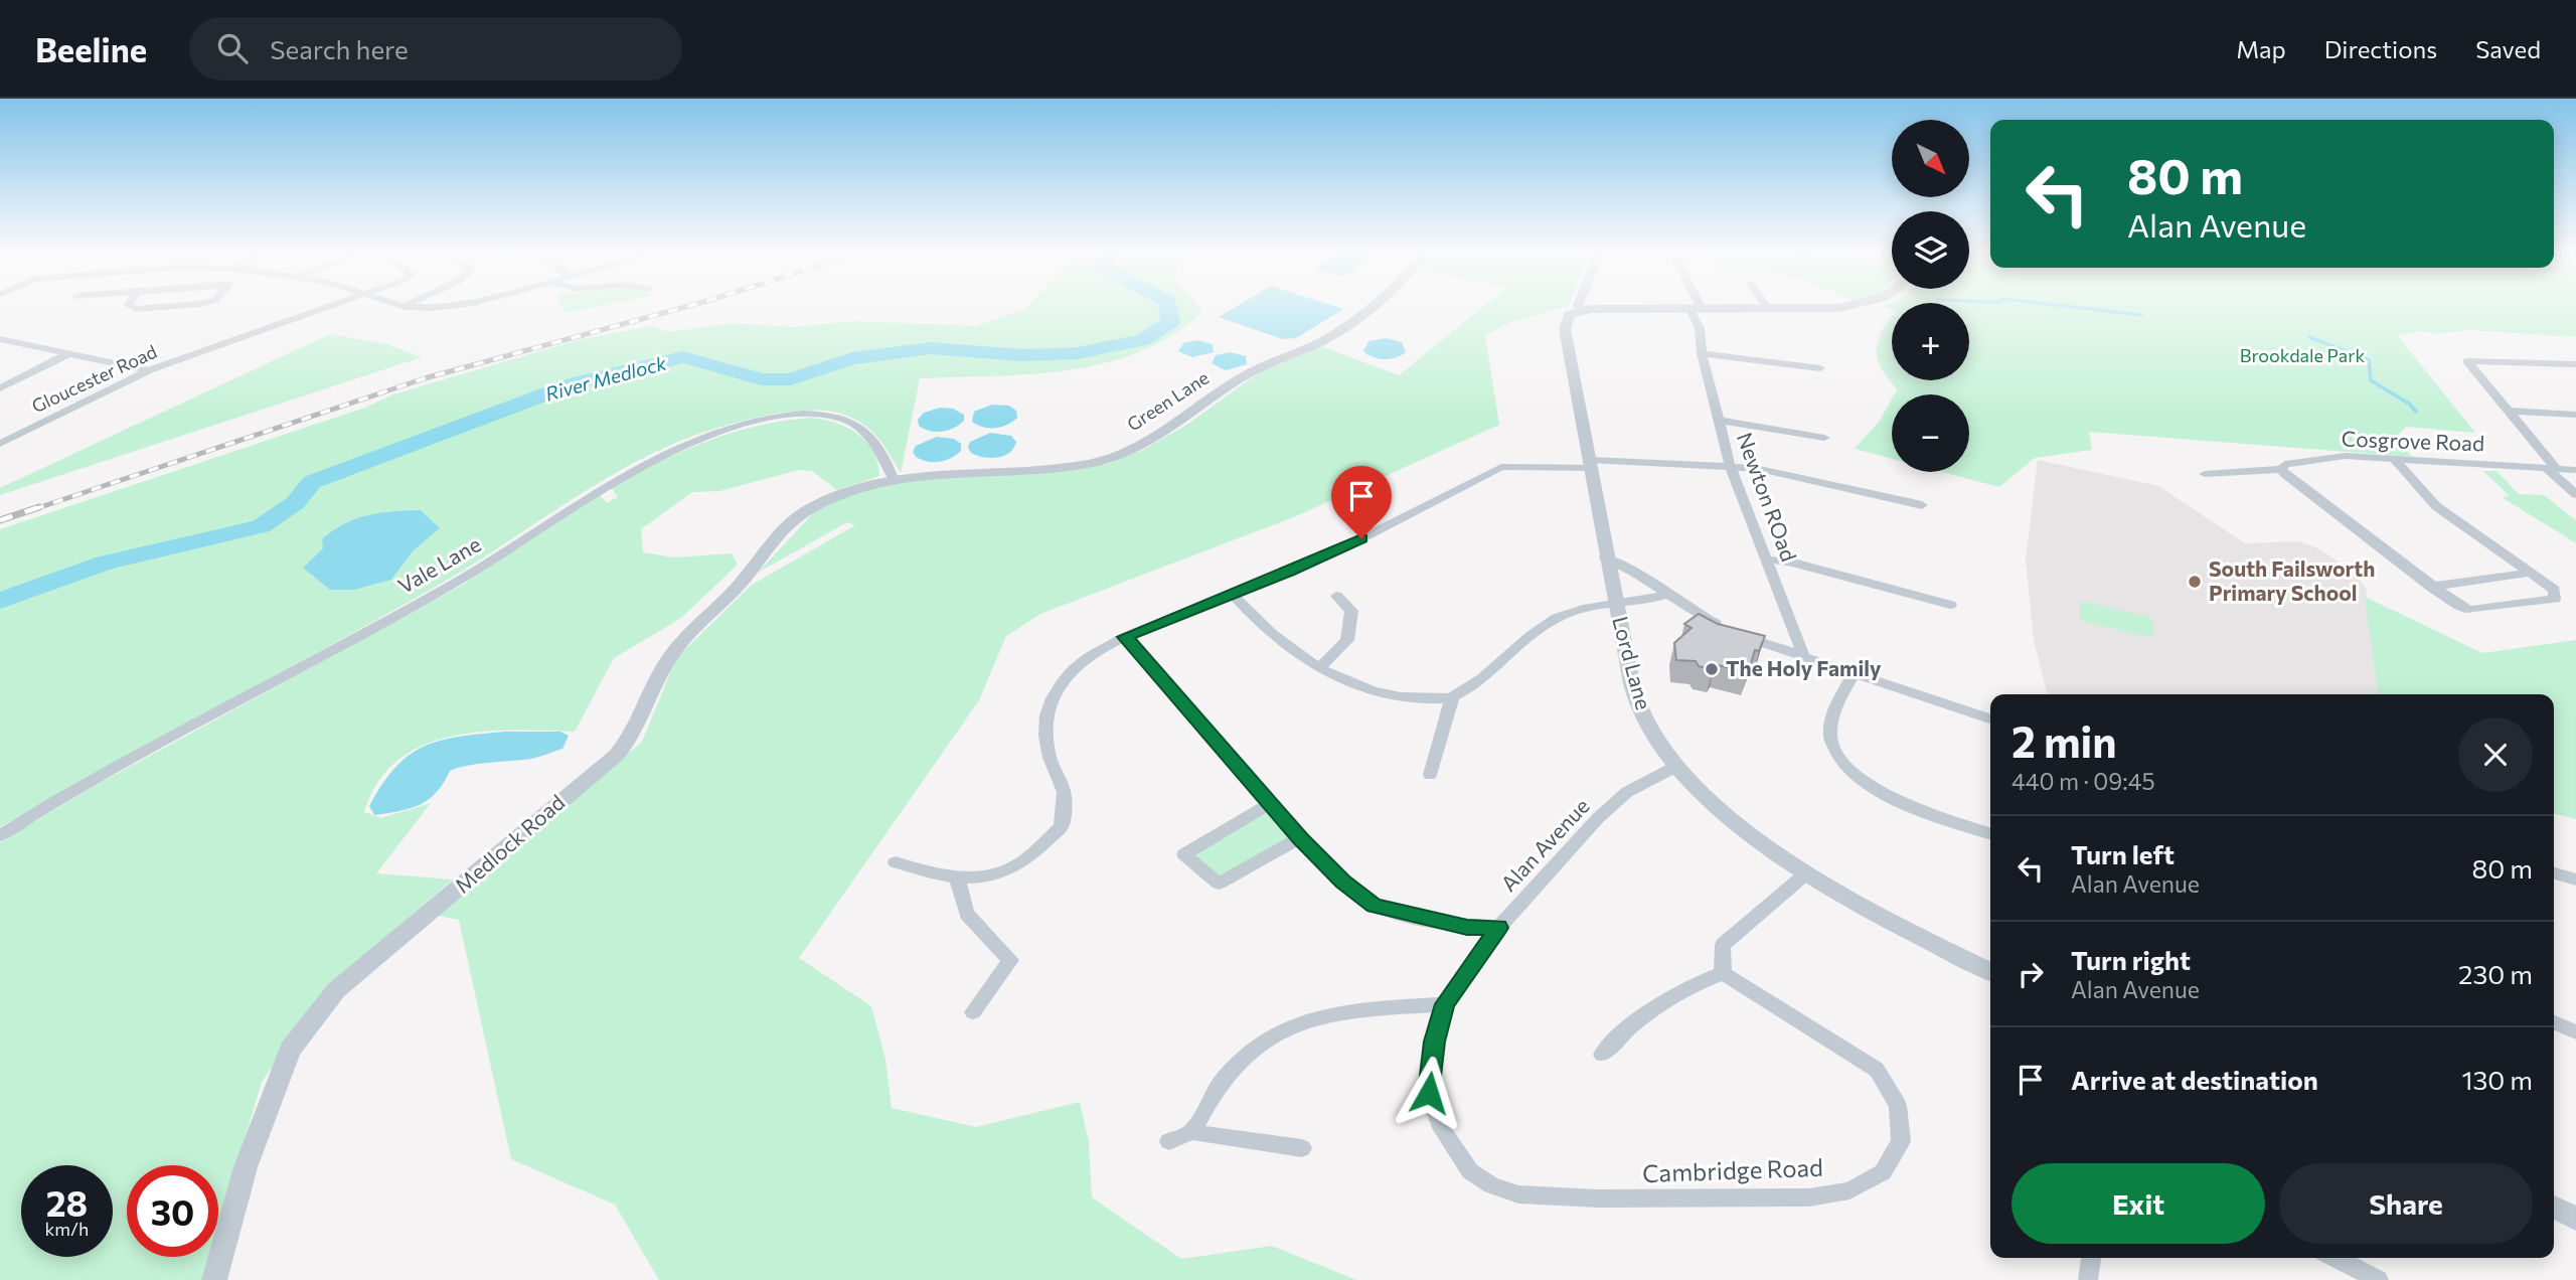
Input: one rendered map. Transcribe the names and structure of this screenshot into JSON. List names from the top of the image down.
{
  "streets": {
    "street": [
      "Gloucester Road",
      "Green Lane",
      "Cosgrove Road",
      "Newton ROad",
      "Vale Lane",
      "Lord Lane",
      "Medlock Road",
      "Alan Avenue",
      "Cambridge Road"
    ]
  },
  "crossings": [
    ["Green Lane", "Vale Lane"],
    ["Green Lane", "Medlock Road"],
    ["Vale Lane", "Medlock Road"],
    ["Lord Lane", "Alan Avenue"],
    ["Alan Avenue", "Cambridge Road"]
  ],
  "water": ["River Medlock"],
  "parks": ["Brookdale Park"],
  "places": ["South Failsworth Primary School", "The Holy Family"],
  "north": "bottom right",
  "page": {
    "header": "Beeline",
    "search": "Search here",
    "nav": ["Map", "Directions", "Saved"],
    "map_buttons": ["+", "−"],
    "turn": ["80 m", "Alan Avenue"],
    "heading": ["2 min", "440 m · 09:45"],
    "list": [
      {
        "name": "Turn left",
        "note": "Alan Avenue",
        "value": "80 m"
      },
      {
        "name": "Turn right",
        "note": "Alan Avenue",
        "value": "230 m"
      },
      {
        "name": "Arrive at destination",
        "value": "130 m"
      }
    ],
    "buttons": ["Exit", "Share"],
    "speed": "28 km/h",
    "limit": "30"
  }
}
